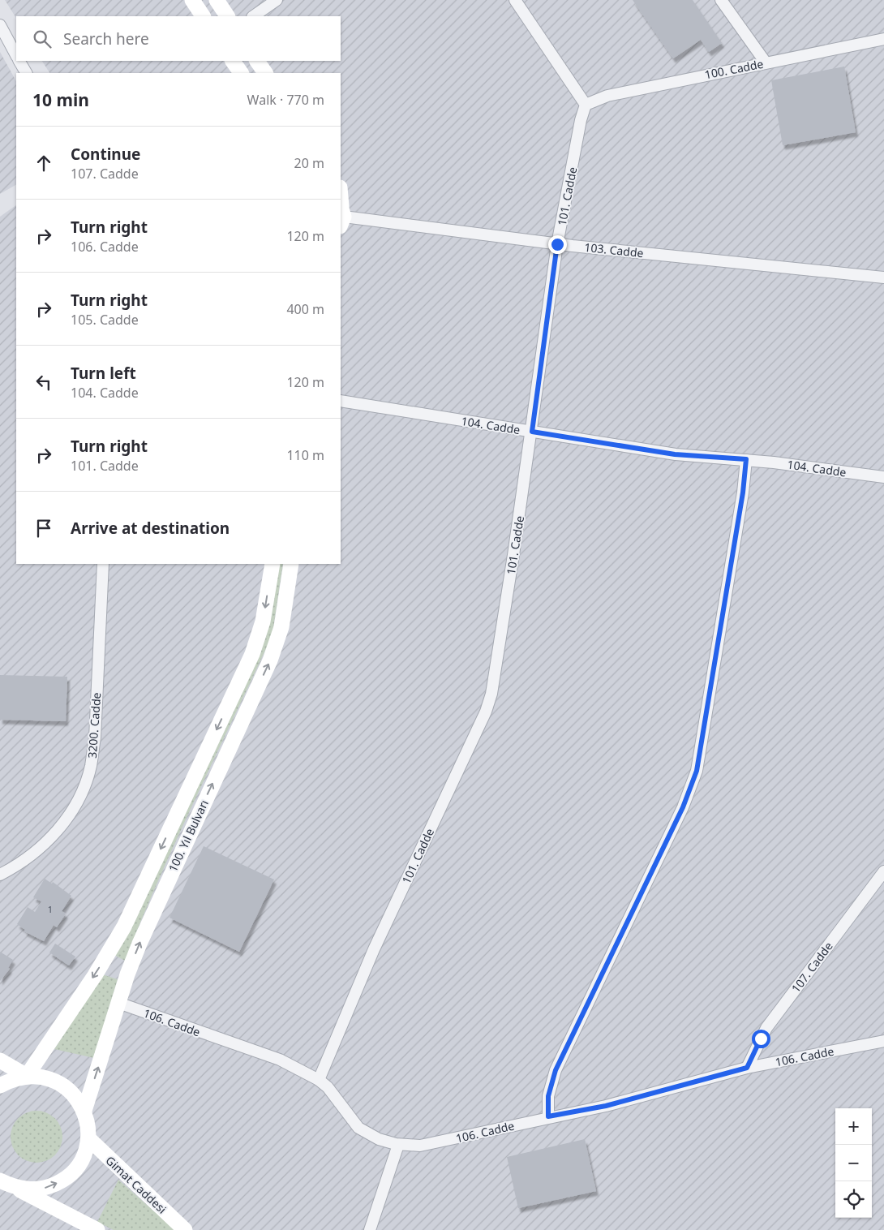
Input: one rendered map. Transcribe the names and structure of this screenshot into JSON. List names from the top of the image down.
{
  "streets": {
    "main road": ["100. Yıl Bulvarı", "Gimat Caddesi"],
    "street": [
      "100. Cadde",
      "101. Cadde",
      "103. Cadde",
      "104. Cadde",
      "3200. Cadde",
      "107. Cadde",
      "106. Cadde"
    ]
  },
  "crossings": [
    ["100. Cadde", "101. Cadde"],
    ["101. Cadde", "103. Cadde"],
    ["101. Cadde", "104. Cadde"],
    ["101. Cadde", "106. Cadde"],
    ["100. Yıl Bulvarı", "106. Cadde"],
    ["107. Cadde", "106. Cadde"]
  ],
  "house_numbers": ["1"],
  "page": {
    "search": "Search here",
    "heading": ["10 min", "Walk · 770 m"],
    "list": [
      ["Continue", "107. Cadde", "20 m"],
      ["Turn right", "106. Cadde", "120 m"],
      ["Turn right", "105. Cadde", "400 m"],
      ["Turn left", "104. Cadde", "120 m"],
      ["Turn right", "101. Cadde", "110 m"],
      "Arrive at destination"
    ],
    "map_buttons": ["+", "−"]
  }
}
